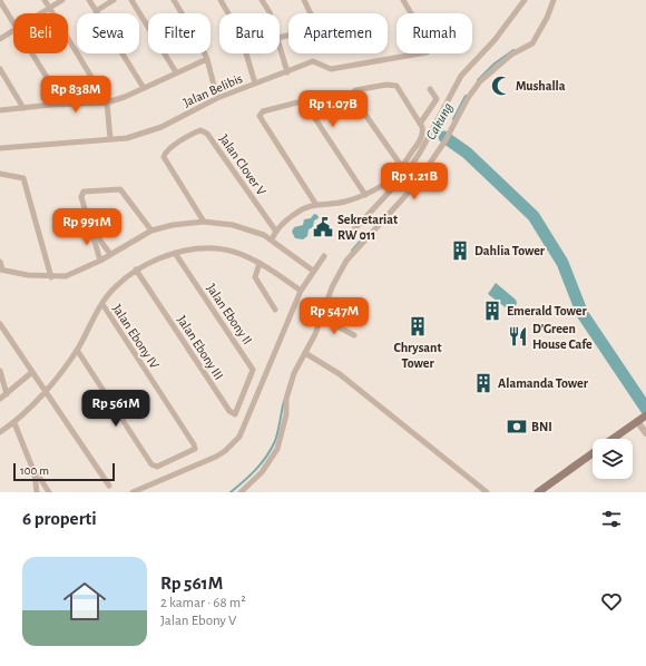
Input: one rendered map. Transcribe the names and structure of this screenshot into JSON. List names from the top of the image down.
{
  "streets": {
    "street": [
      "Jalan Belibis",
      "Jalan Clover V",
      "Jalan Ebony II",
      "Jalan Ebony IV",
      "Jalan Ebony III"
    ]
  },
  "crossings": [
    ["Jalan Ebony II", "Jalan Ebony III"]
  ],
  "water": ["Cakung"],
  "places": {
    "mosque": ["Mushalla"],
    "public building": ["Sekretariat RW 011"],
    "building": [
      "Dahlia Tower",
      "Emerald Tower",
      "Chrysant Tower",
      "Alamanda Tower"
    ],
    "restaurant": ["D'Green House Cafe"],
    "bank": ["BNI"]
  },
  "scale_bar": "100 m",
  "page": {
    "chip": [
      "Beli",
      "Sewa",
      "Filter",
      "Baru",
      "Apartemen",
      "Rumah"
    ],
    "price": [
      "Rp 838M",
      "Rp 1.07B",
      "Rp 1.21B",
      "Rp 991M",
      "Rp 547M",
      "Rp 561M"
    ],
    "scale": "100 m",
    "heading": "6 properti",
    "list": [
      {
        "name": "Rp 561M",
        "note": "2 kamar · 68 m² · Jalan Ebony V"
      }
    ]
  }
}
